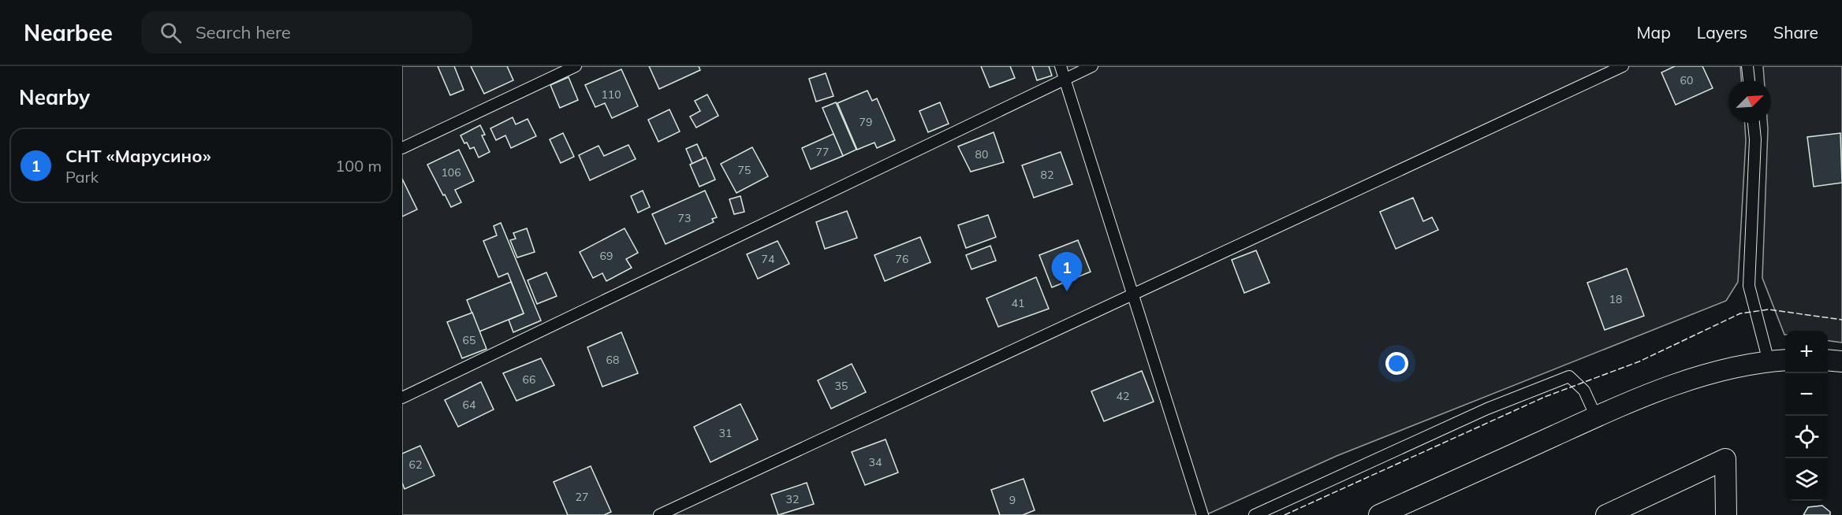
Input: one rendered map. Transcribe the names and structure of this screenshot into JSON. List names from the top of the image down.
{
  "house_numbers": [
    "60",
    "110",
    "79",
    "77",
    "80",
    "75",
    "106",
    "82",
    "73",
    "69",
    "74",
    "76",
    "18",
    "41",
    "65",
    "68",
    "66",
    "35",
    "42",
    "64",
    "31",
    "34",
    "62",
    "27",
    "32",
    "9"
  ],
  "north": "top right",
  "page": {
    "header": "Nearbee",
    "search": "Search here",
    "nav": ["Map", "Layers", "Share"],
    "heading": "Nearby",
    "list": [
      {
        "mark": "1",
        "name": "СНТ «Марусино»",
        "note": "Park",
        "value": "100 m"
      }
    ],
    "pins": "1",
    "map_buttons": ["+", "−"]
  }
}
